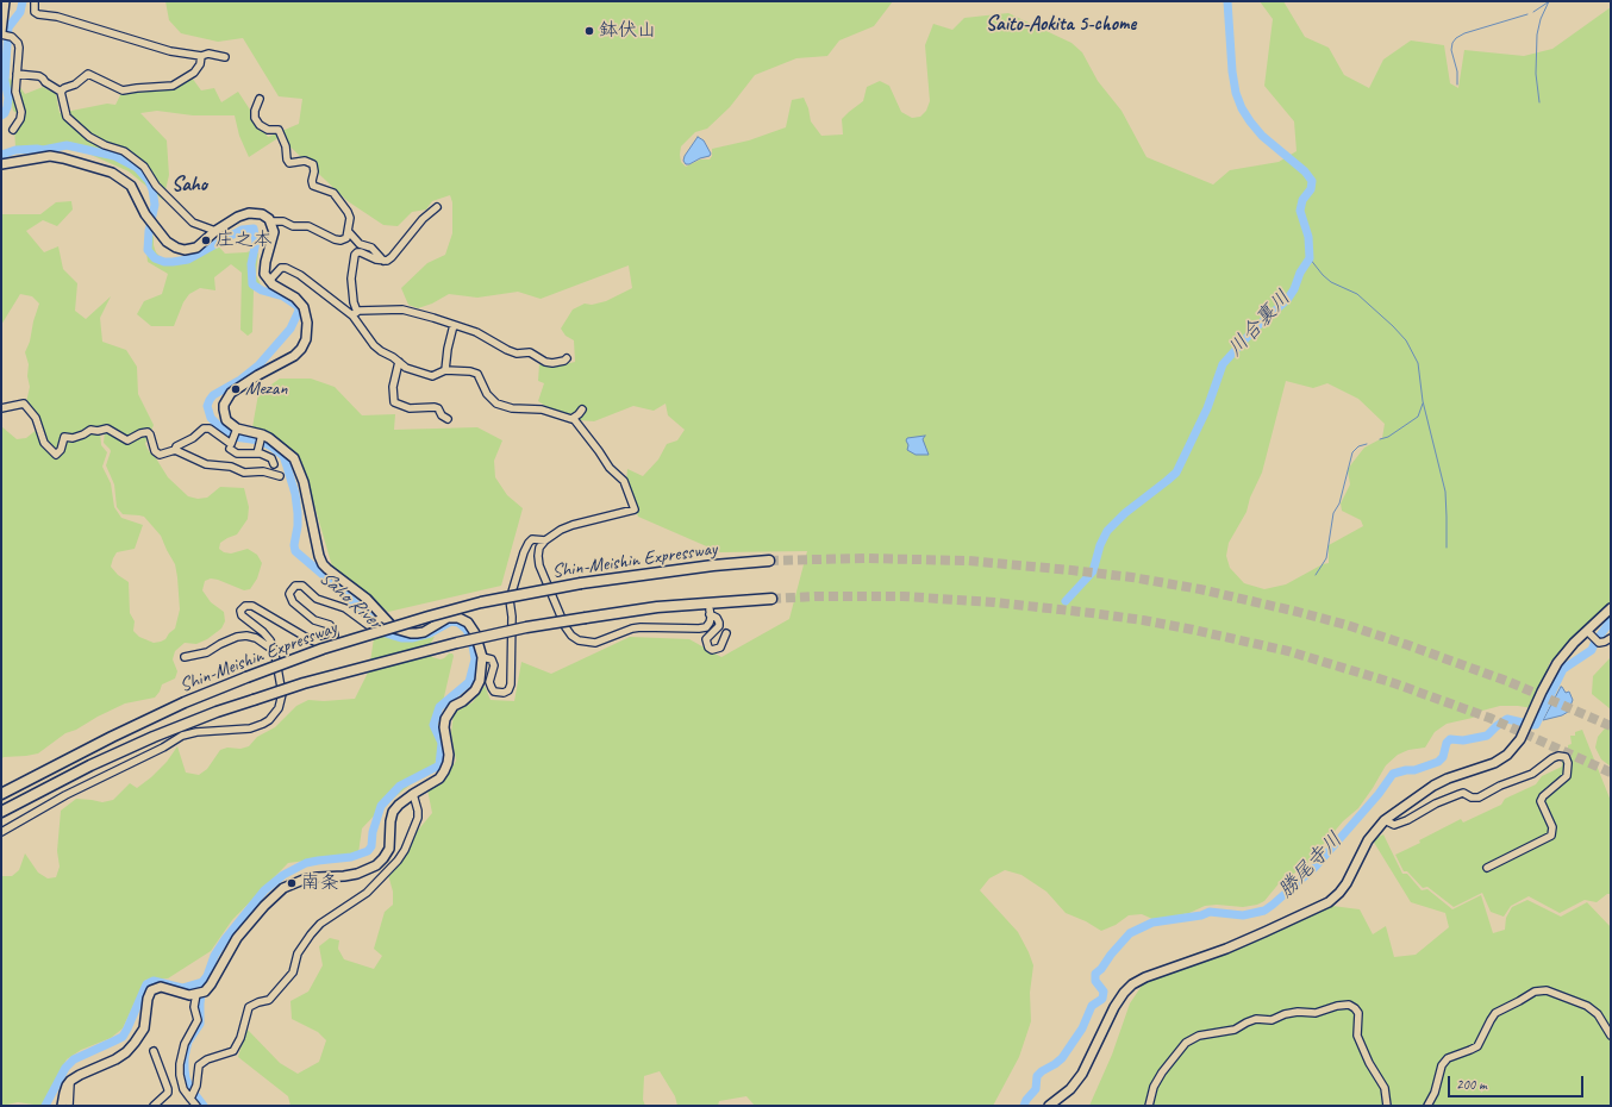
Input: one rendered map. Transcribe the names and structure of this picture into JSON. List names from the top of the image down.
{
  "streets": {
    "highway": ["Shin-Meishin Expressway"]
  },
  "districts": ["Saito-Aokita 5-chome", "Saho"],
  "water": ["川合裏川", "Saho River", "勝尾寺川"],
  "places": [
    "鉢伏山",
    "庄之本",
    "Mezan",
    "南条"
  ],
  "scale_bar": "200 m"
}
